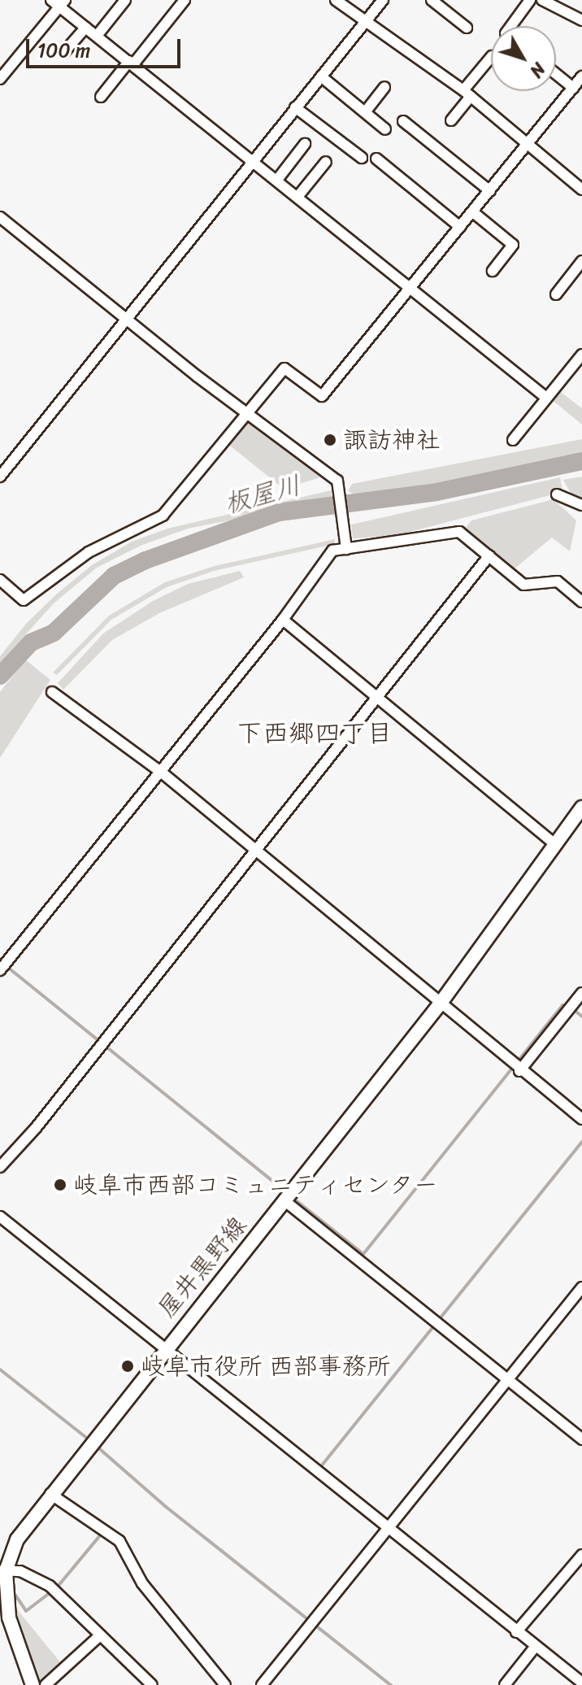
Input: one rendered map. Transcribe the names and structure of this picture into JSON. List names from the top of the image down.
{
  "streets": {
    "main road": ["屋井黒野線"]
  },
  "districts": ["下西郷四丁目"],
  "water": ["板屋川"],
  "places": ["諏訪神社", "岐阜市西部コミュニティセンター", "岐阜市役所 西部事務所"],
  "scale_bar": "100 m",
  "north": "bottom right"
}
